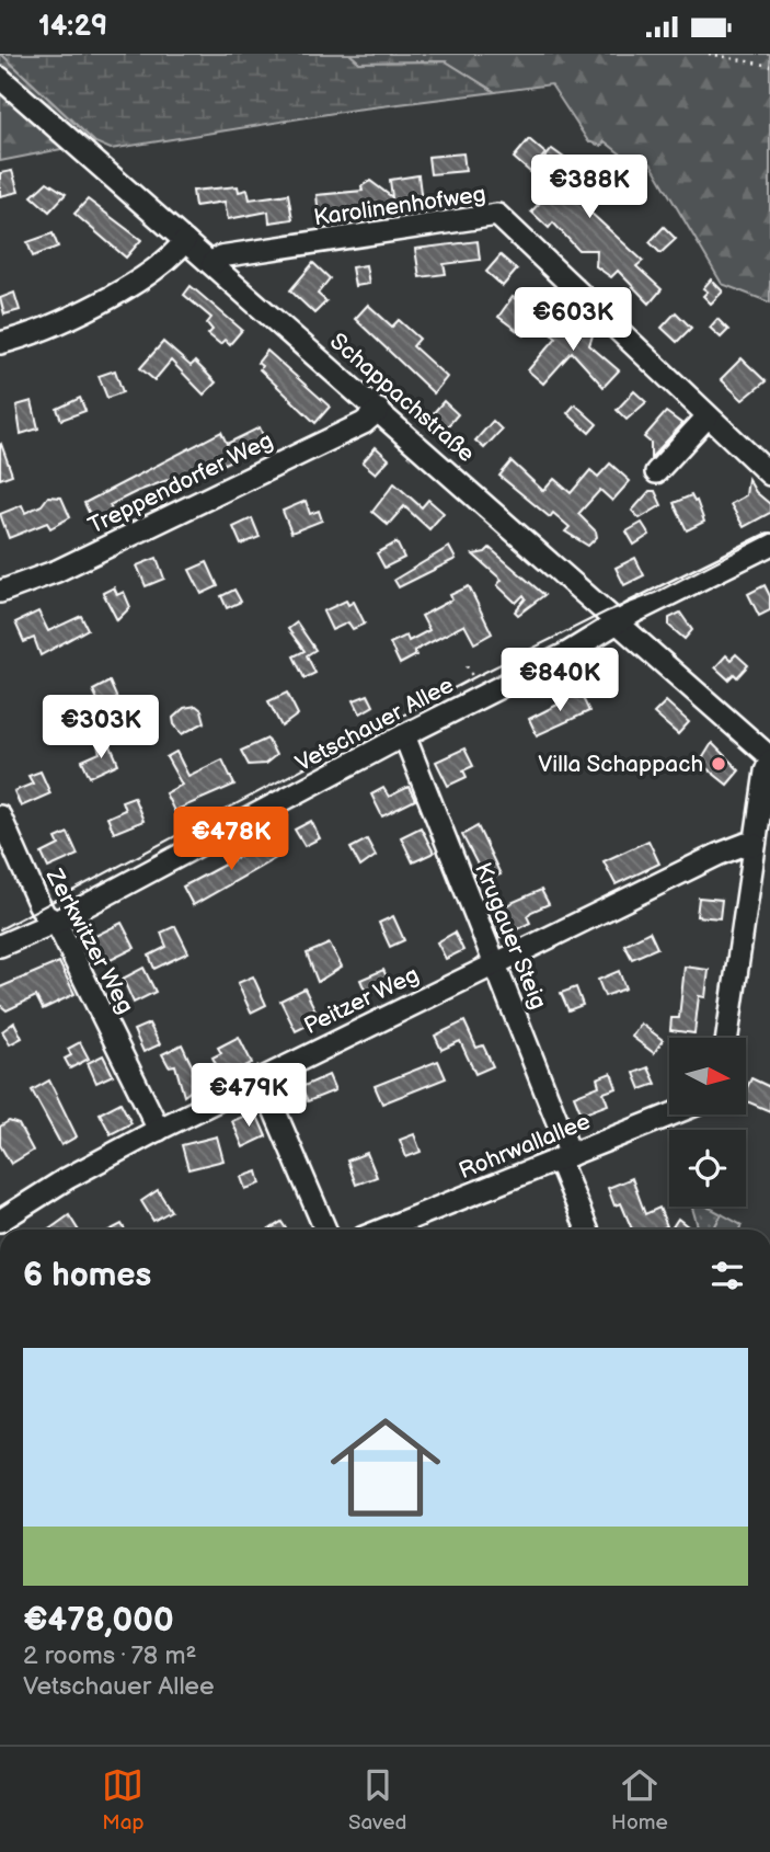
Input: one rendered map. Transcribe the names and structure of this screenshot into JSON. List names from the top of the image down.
{
  "streets": {
    "street": [
      "Karolinenhofweg",
      "Schappachstraße",
      "Treppendorfer Weg",
      "Vetschauer Allee",
      "Krugauer Steig",
      "Zerkwitzer Weg",
      "Peitzer Weg",
      "Rohrwallallee"
    ]
  },
  "crossings": [
    ["Karolinenhofweg", "Schappachstraße"],
    ["Schappachstraße", "Treppendorfer Weg"],
    ["Schappachstraße", "Vetschauer Allee"],
    ["Vetschauer Allee", "Krugauer Steig"],
    ["Vetschauer Allee", "Zerkwitzer Weg"],
    ["Krugauer Steig", "Peitzer Weg"],
    ["Krugauer Steig", "Rohrwallallee"],
    ["Zerkwitzer Weg", "Peitzer Weg"]
  ],
  "places": ["Villa Schappach"],
  "north": "right",
  "page": {
    "status": "14:29",
    "price": [
      "€388K",
      "€603K",
      "€840K",
      "€303K",
      "€478K",
      "€479K"
    ],
    "heading": "6 homes",
    "list": [
      {
        "name": "€478,000",
        "note": "2 rooms · 78 m² · Vetschauer Allee"
      }
    ],
    "tabs": ["Map", "Saved", "Home"]
  }
}
